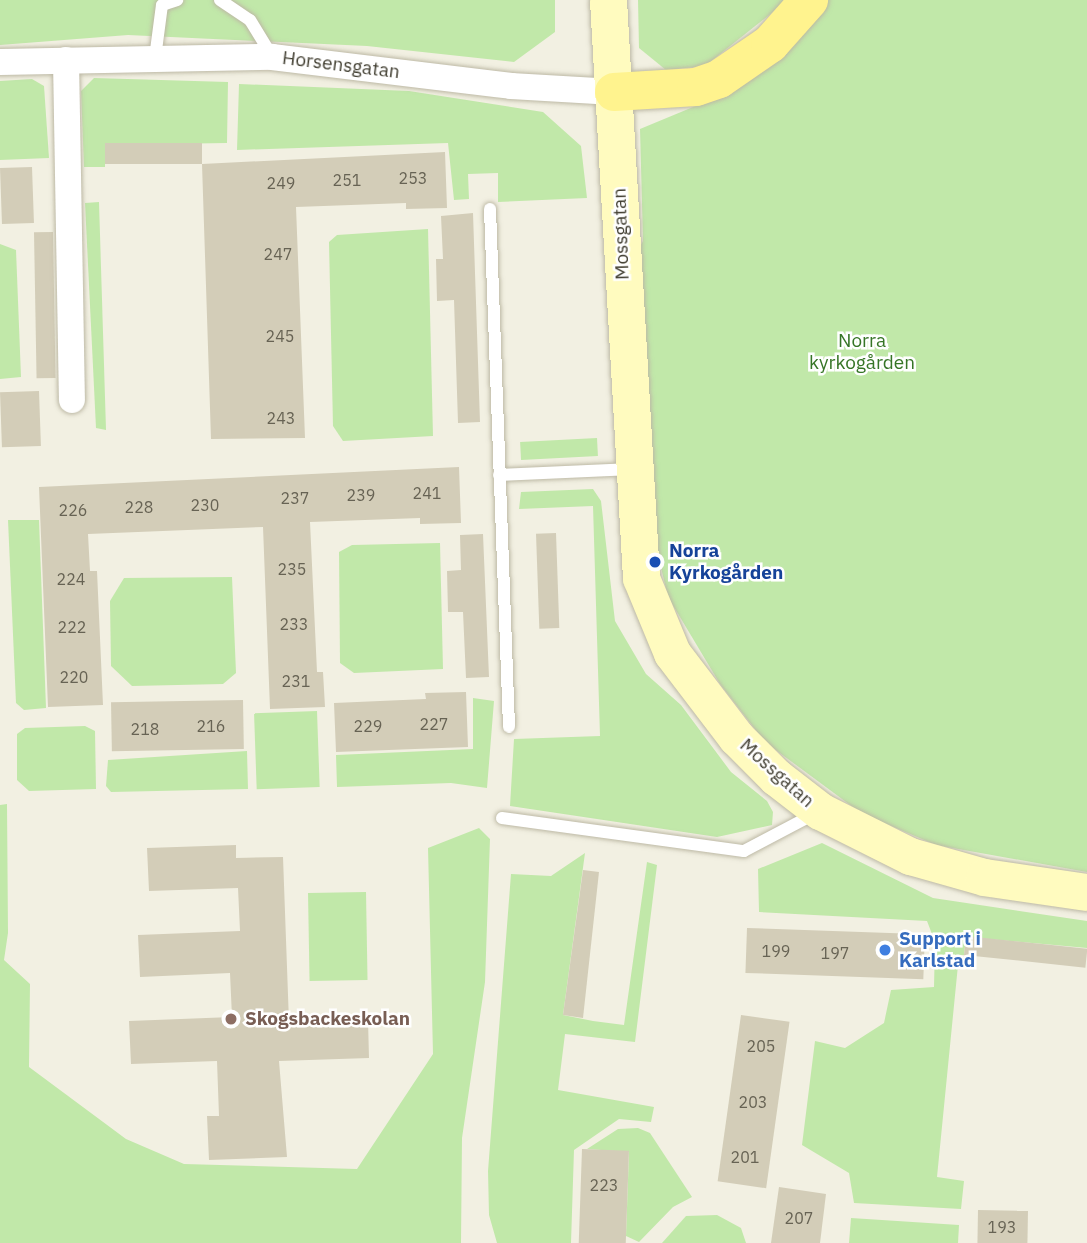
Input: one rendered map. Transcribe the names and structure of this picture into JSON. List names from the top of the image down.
{
  "streets": {
    "street": ["Horsensgatan", "Mossgatan"]
  },
  "crossings": [
    ["Horsensgatan", "Mossgatan"]
  ],
  "parks": ["Norra kyrkogården"],
  "places": ["Norra Kyrkogården", "Support i Karlstad", "Skogsbackeskolan"],
  "house_numbers": [
    "253",
    "251",
    "249",
    "247",
    "245",
    "243",
    "241",
    "239",
    "237",
    "230",
    "228",
    "226",
    "235",
    "224",
    "233",
    "222",
    "220",
    "231",
    "227",
    "216",
    "229",
    "218",
    "199",
    "197",
    "205",
    "203",
    "201",
    "223",
    "207",
    "193"
  ]
}
